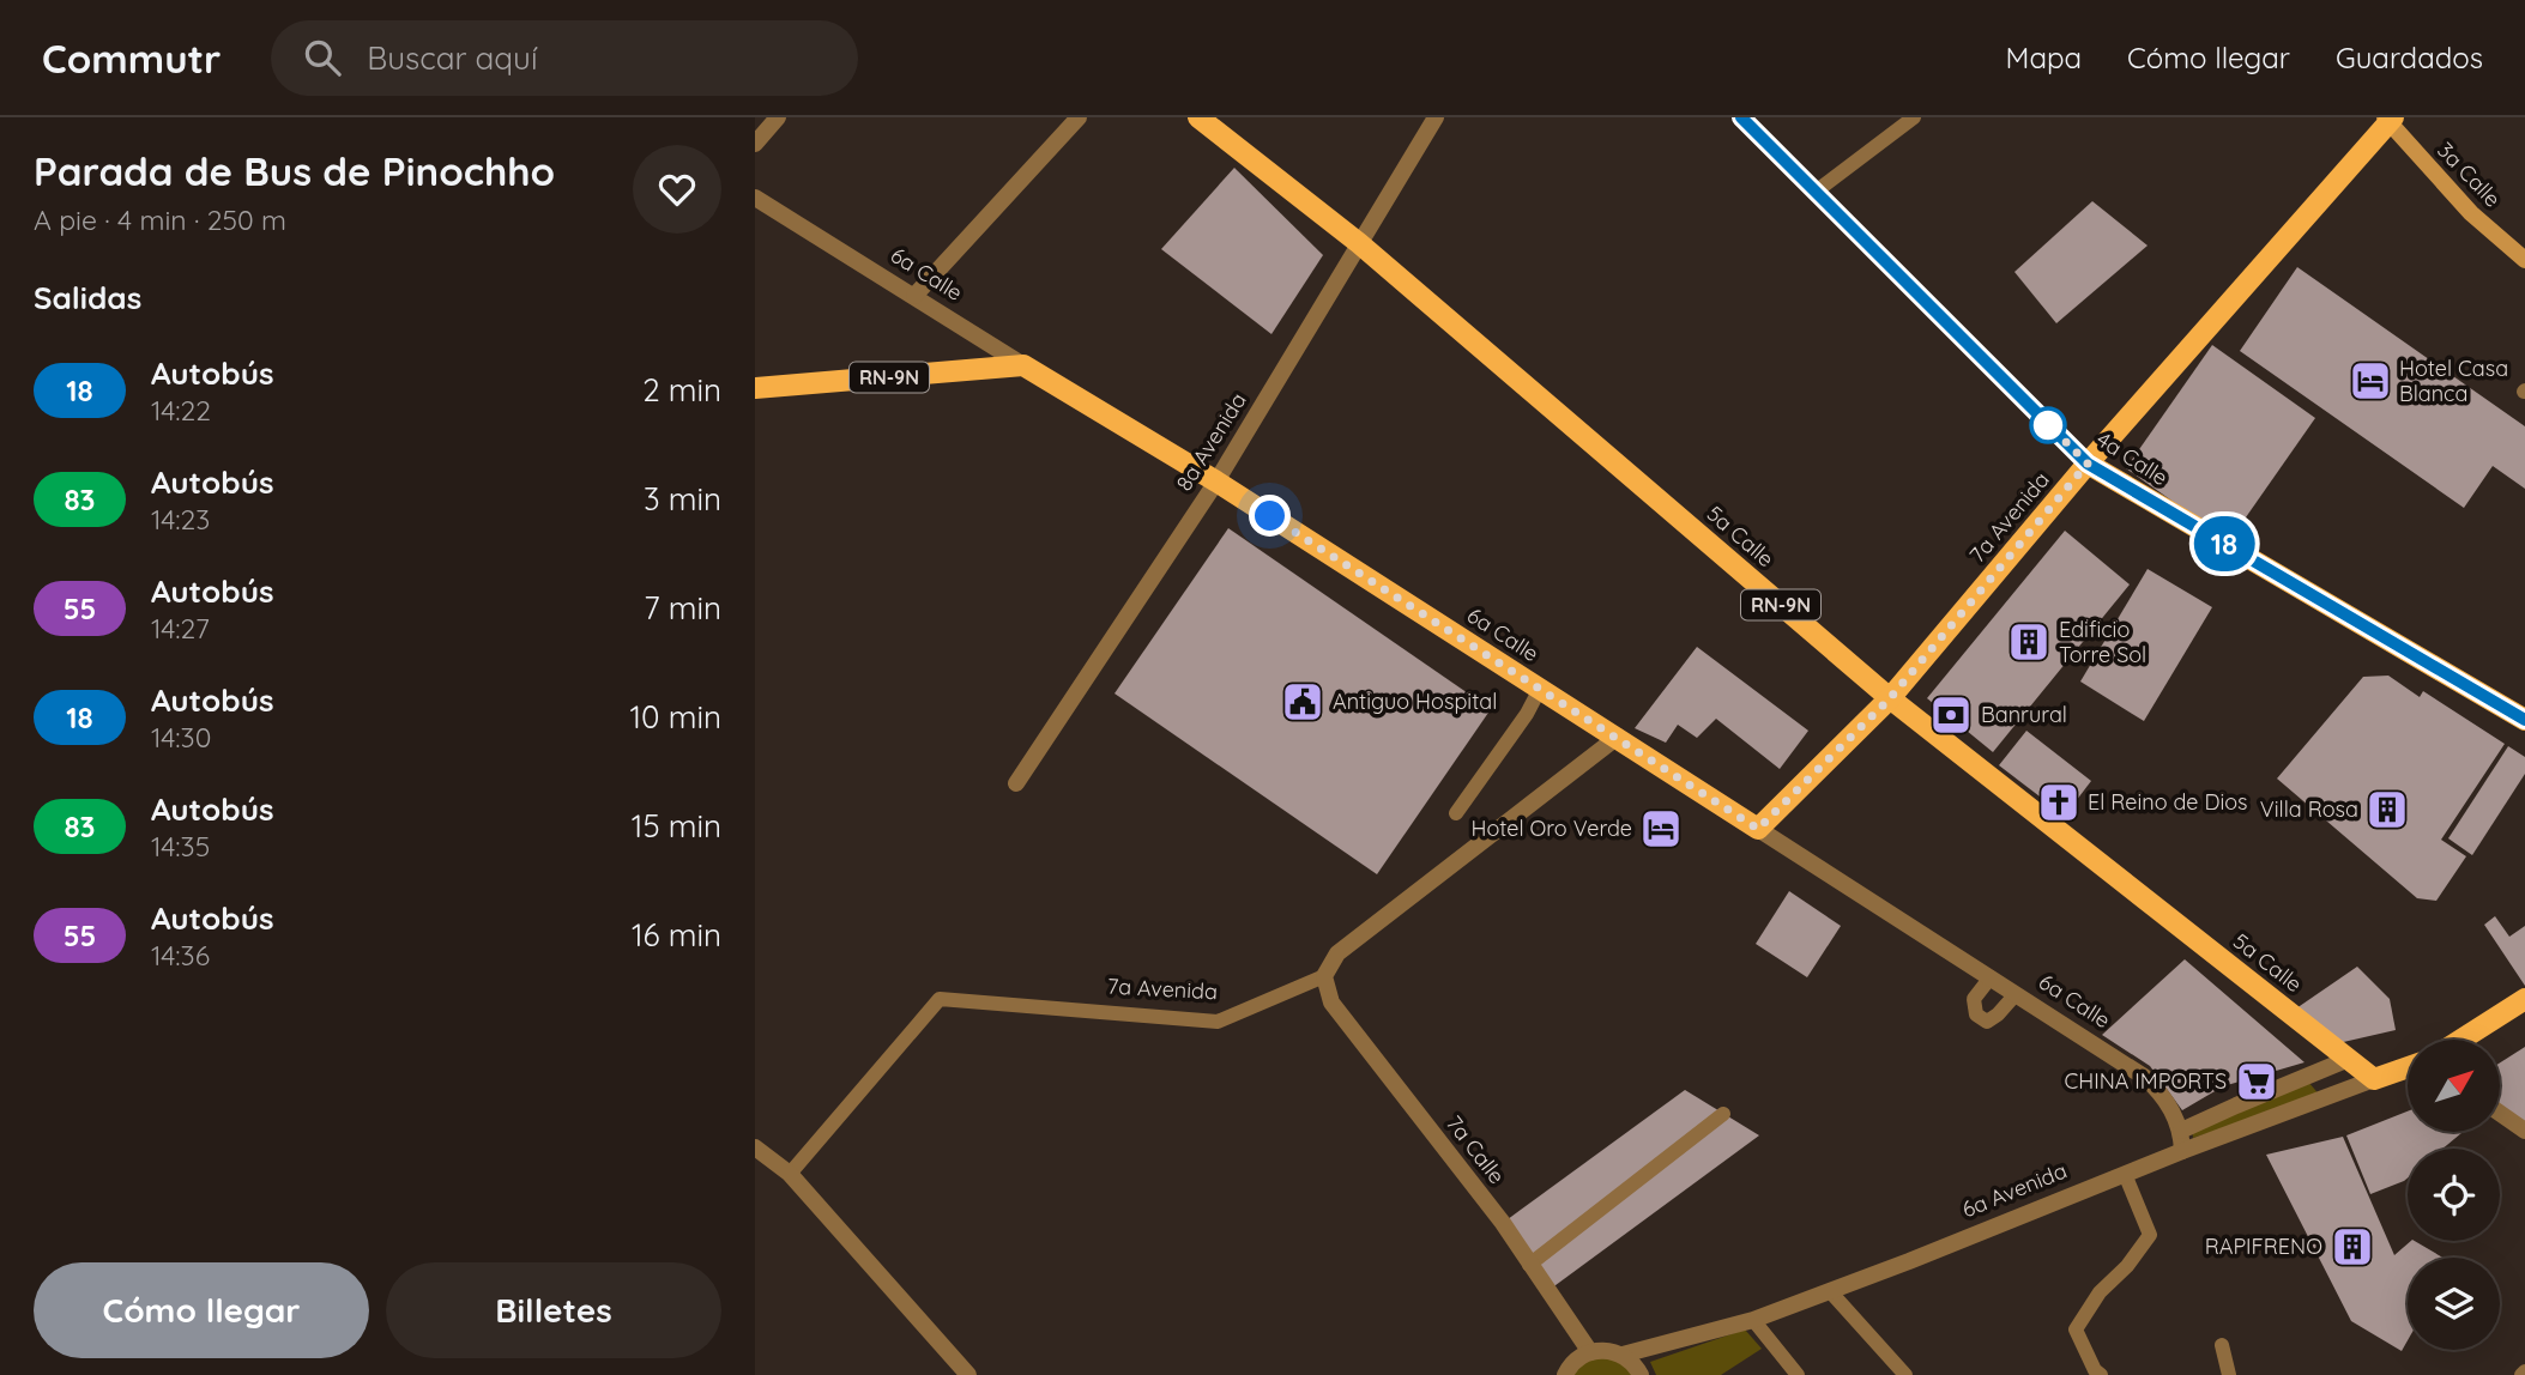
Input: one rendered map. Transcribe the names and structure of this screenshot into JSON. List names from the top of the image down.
{
  "streets": {
    "main road": [
      "3a Calle",
      "6a Calle",
      "RN-9N",
      "4a Calle",
      "7a Avenida",
      "5a Calle",
      "6a Avenida"
    ],
    "street": ["8a Avenida", "7a Calle"]
  },
  "crossings": [
    ["3a Calle", "7a Avenida"],
    ["6a Calle", "RN-9N"],
    ["6a Calle", "8a Avenida"],
    ["6a Calle", "7a Avenida"],
    ["6a Calle", "6a Avenida"],
    ["8a Avenida", "5a Calle"],
    ["4a Calle", "7a Avenida"],
    ["7a Avenida", "5a Calle"],
    ["7a Avenida", "7a Calle"],
    ["5a Calle", "6a Avenida"],
    ["7a Calle", "6a Avenida"]
  ],
  "places": {
    "hotel": ["Hotel Casa Blanca", "Hotel Oro Verde"],
    "building": ["Edificio Torre Sol", "Villa Rosa", "RAPIFRENO"],
    "public building": ["Antiguo Hospital"],
    "bank": ["Banrural"],
    "church": ["El Reino de Dios"],
    "supermarket": ["CHINA IMPORTS"]
  },
  "lines": ["bus line 18"],
  "north": "top right",
  "page": {
    "header": "Commutr",
    "search": "Buscar aquí",
    "nav": ["Mapa", "Cómo llegar", "Guardados"],
    "heading": [
      ["Parada de Bus de Pinochho", "A pie · 4 min · 250 m"],
      "Salidas"
    ],
    "on_map": "18",
    "list": [
      {
        "mark": "18",
        "name": "Autobús",
        "note": "14:22",
        "value": "2 min"
      },
      {
        "mark": "83",
        "name": "Autobús",
        "note": "14:23",
        "value": "3 min"
      },
      {
        "mark": "55",
        "name": "Autobús",
        "note": "14:27",
        "value": "7 min"
      },
      {
        "mark": "18",
        "name": "Autobús",
        "note": "14:30",
        "value": "10 min"
      },
      {
        "mark": "83",
        "name": "Autobús",
        "note": "14:35",
        "value": "15 min"
      },
      {
        "mark": "55",
        "name": "Autobús",
        "note": "14:36",
        "value": "16 min"
      }
    ],
    "buttons": ["Cómo llegar", "Billetes"]
  }
}
